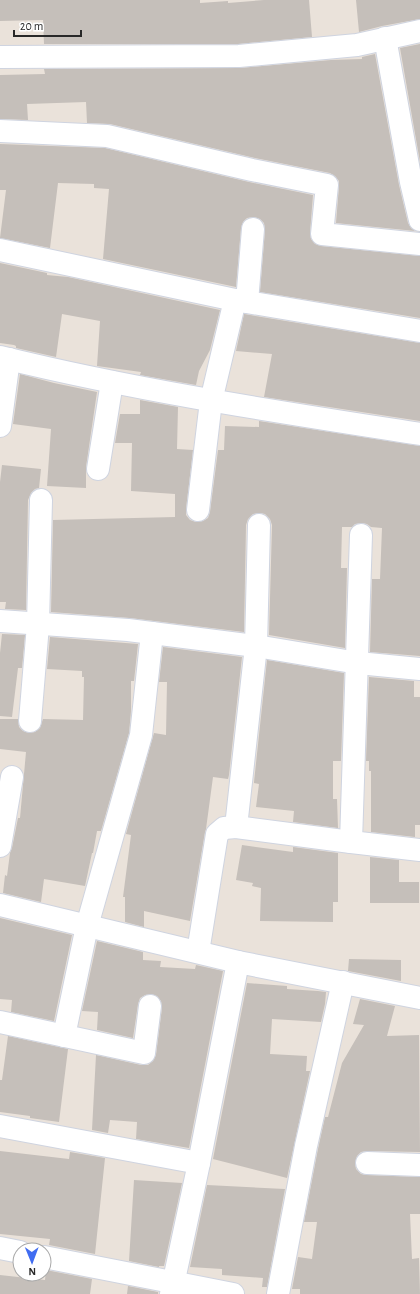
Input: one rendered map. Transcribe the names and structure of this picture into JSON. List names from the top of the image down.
{
  "scale_bar": "20 m",
  "north": "bottom"
}
